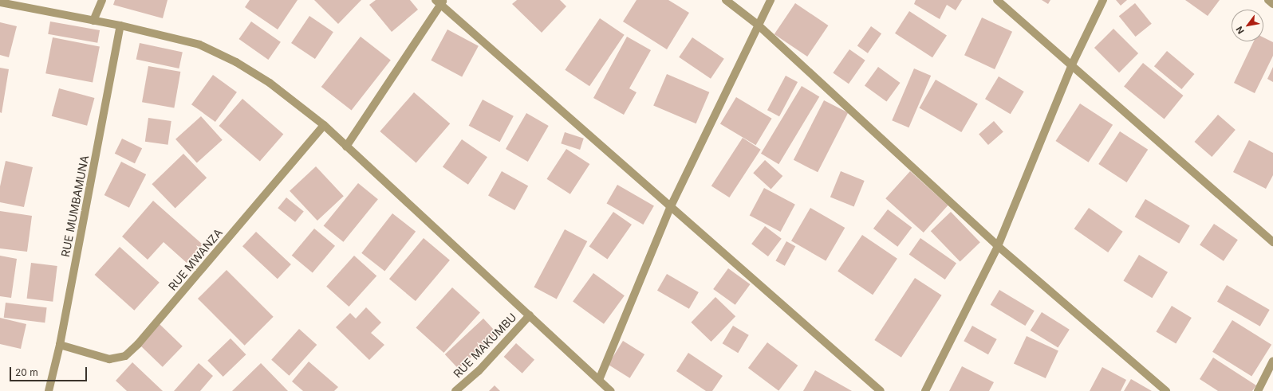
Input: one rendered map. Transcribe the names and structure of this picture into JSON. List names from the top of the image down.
{
  "streets": {
    "street": ["RUE MUMBAMUNA", "RUE MWANZA", "RUE MAKUMBU"]
  },
  "crossings": [
    ["RUE MUMBAMUNA", "RUE MWANZA"]
  ],
  "scale_bar": "20 m",
  "north": "bottom left"
}
